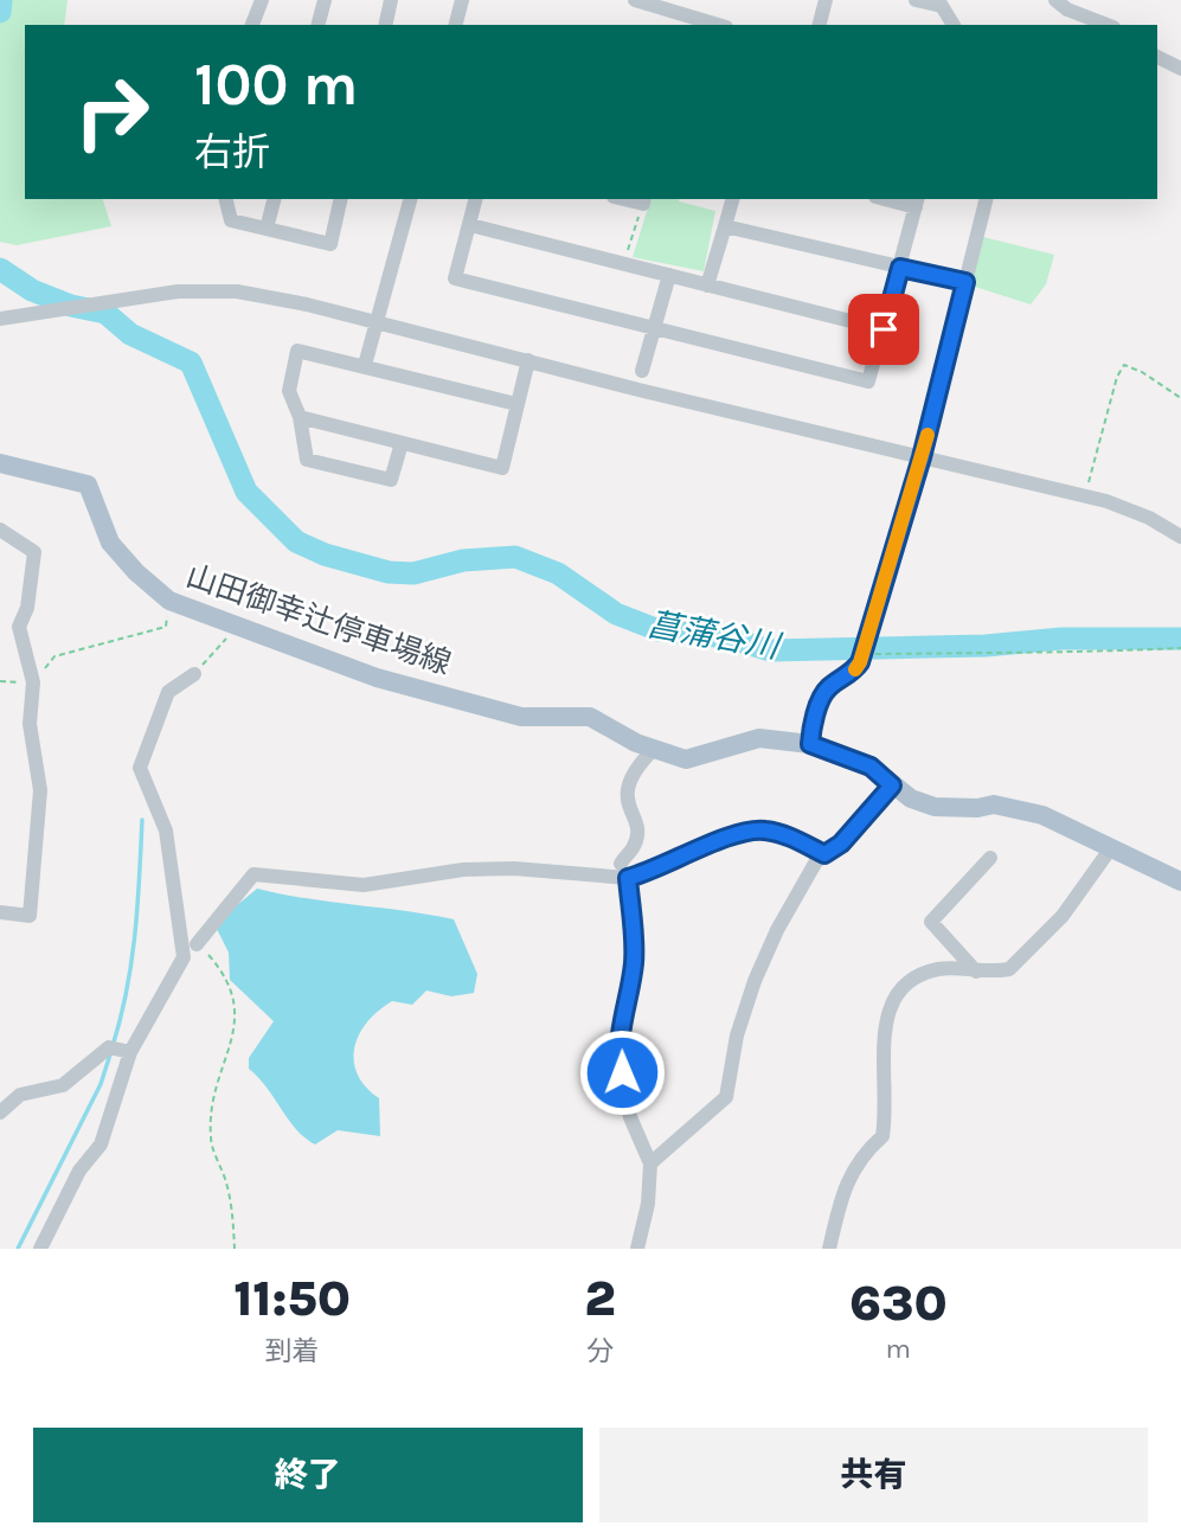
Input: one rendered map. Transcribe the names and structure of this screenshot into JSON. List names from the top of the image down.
{
  "streets": {
    "main road": ["山田御幸辻停車場線"]
  },
  "water": ["菖蒲谷川"],
  "page": {
    "turn": ["100 m", "右折"],
    "eta": [
      "11:50",
      "到着",
      "2",
      "分",
      "630",
      "m"
    ],
    "buttons": ["終了", "共有"]
  }
}
